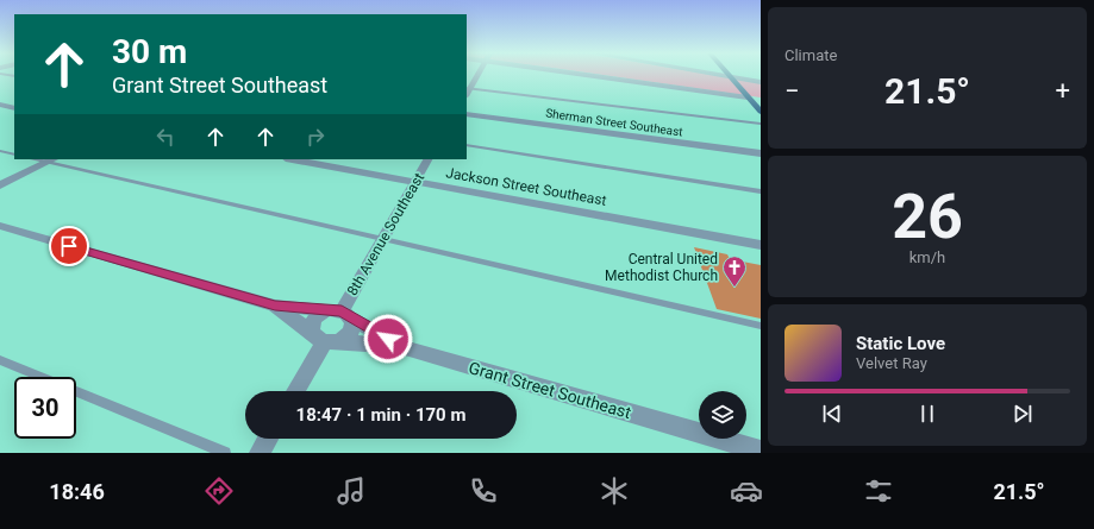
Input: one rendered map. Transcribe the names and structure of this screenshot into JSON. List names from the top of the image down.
{
  "streets": {
    "street": [
      "Sherman Street Southeast",
      "Jackson Street Southeast",
      "8th Avenue Southeast",
      "Grant Street Southeast"
    ]
  },
  "crossings": [
    ["Jackson Street Southeast", "8th Avenue Southeast"]
  ],
  "places": {
    "church": ["Central United Methodist Church"]
  },
  "page": {
    "tile": [
      "Climate",
      ["26", "km/h"]
    ],
    "turn": ["30 m", "Grant Street Southeast"],
    "heat": ["−", "21.5°", "+"],
    "song": ["Static Love", "Velvet Ray"],
    "limit": "30",
    "trip": "18:47 · 1 min · 170 m",
    "tabs": ["18:46", "21.5°"]
  }
}
